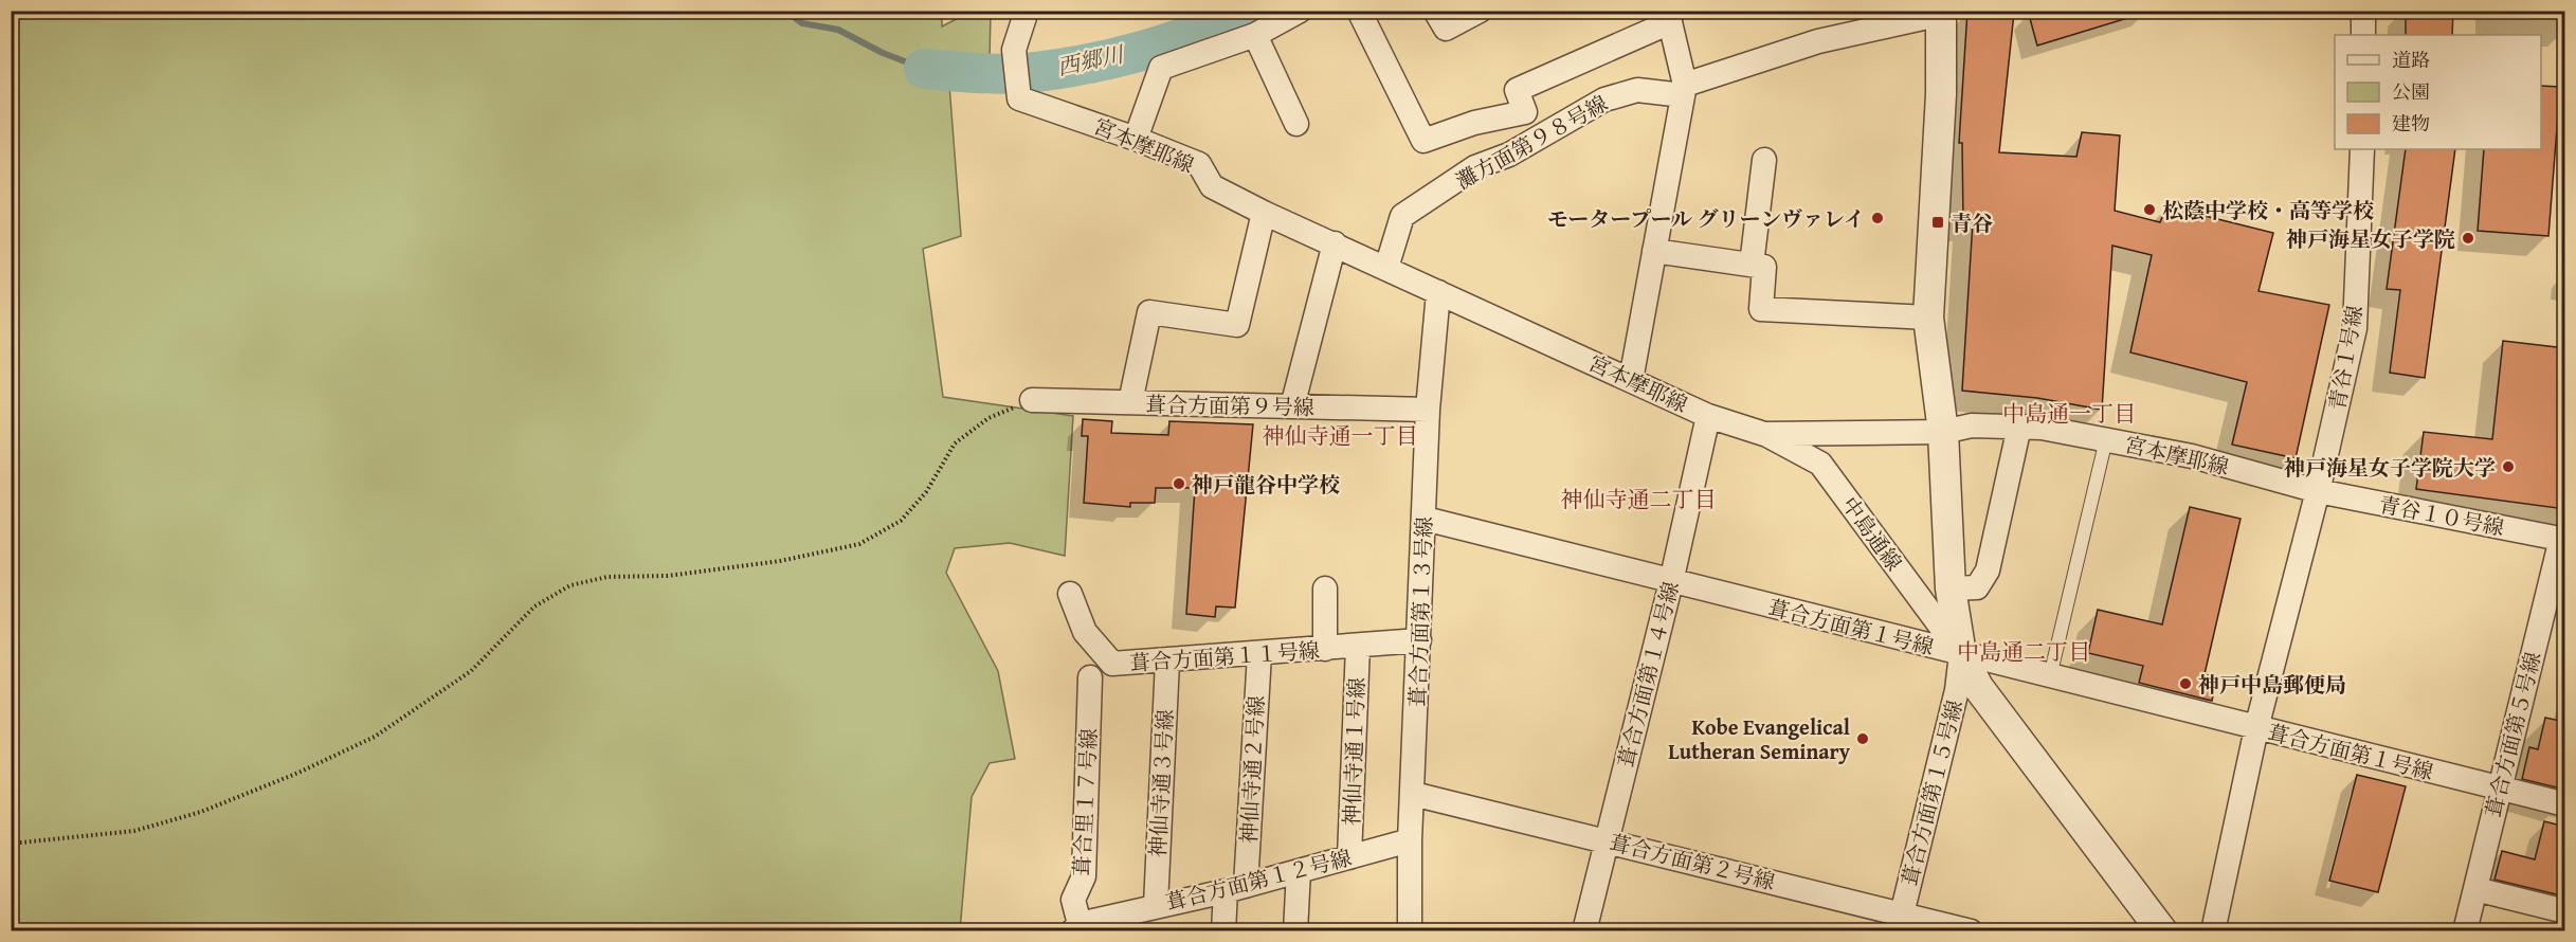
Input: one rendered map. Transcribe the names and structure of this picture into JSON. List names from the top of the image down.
{
  "streets": {
    "street": [
      "灘方面第９８号線",
      "宮本摩耶線",
      "青谷１号線",
      "葺合方面第９号線",
      "青谷１０号線",
      "中島通線",
      "葺合方面第１３号線",
      "葺合方面第１号線",
      "葺合方面第１１号線",
      "葺合方面第１４号線",
      "葺合方面第５号線",
      "神仙寺通１号線",
      "神仙寺通２号線",
      "神仙寺通３号線",
      "葺合方面第１５号線",
      "葺合里１７号線",
      "葺合方面第２号線",
      "葺合方面第１２号線"
    ]
  },
  "crossings": [
    ["灘方面第９８号線", "宮本摩耶線"],
    ["宮本摩耶線", "青谷１号線"],
    ["宮本摩耶線", "青谷１０号線"],
    ["宮本摩耶線", "中島通線"],
    ["宮本摩耶線", "葺合方面第１３号線"],
    ["宮本摩耶線", "葺合方面第１４号線"],
    ["青谷１号線", "青谷１０号線"],
    ["青谷１号線", "葺合方面第１号線"],
    ["葺合方面第９号線", "葺合方面第１３号線"],
    ["青谷１０号線", "葺合方面第５号線"],
    ["中島通線", "葺合方面第１号線"],
    ["中島通線", "葺合方面第１５号線"],
    ["葺合方面第１３号線", "葺合方面第１号線"],
    ["葺合方面第１３号線", "葺合方面第１１号線"],
    ["葺合方面第１３号線", "葺合方面第２号線"],
    ["葺合方面第１３号線", "葺合方面第１２号線"],
    ["葺合方面第１号線", "葺合方面第１４号線"],
    ["葺合方面第１号線", "葺合方面第５号線"],
    ["葺合方面第１号線", "葺合方面第１５号線"],
    ["葺合方面第１１号線", "神仙寺通１号線"],
    ["葺合方面第１１号線", "神仙寺通２号線"],
    ["葺合方面第１１号線", "神仙寺通３号線"],
    ["葺合方面第１４号線", "葺合方面第２号線"],
    ["神仙寺通１号線", "葺合方面第１２号線"],
    ["神仙寺通２号線", "葺合方面第１２号線"],
    ["神仙寺通３号線", "葺合方面第１２号線"],
    ["葺合方面第１５号線", "葺合方面第２号線"],
    ["葺合里１７号線", "葺合方面第１２号線"]
  ],
  "districts": [
    "中島通一丁目",
    "神仙寺通一丁目",
    "神仙寺通二丁目",
    "中島通二丁目"
  ],
  "water": ["西郷川"],
  "places": {
    "other": [
      "松蔭中学校・高等学校",
      "モータープール グリーンヴァレイ",
      "神戸海星女子学院",
      "神戸海星女子学院大学",
      "神戸龍谷中学校",
      "神戸中島郵便局",
      "Kobe Evangelical Lutheran Seminary"
    ],
    "transit": ["青谷"]
  },
  "legend": ["道路", "公園", "建物"]
}
